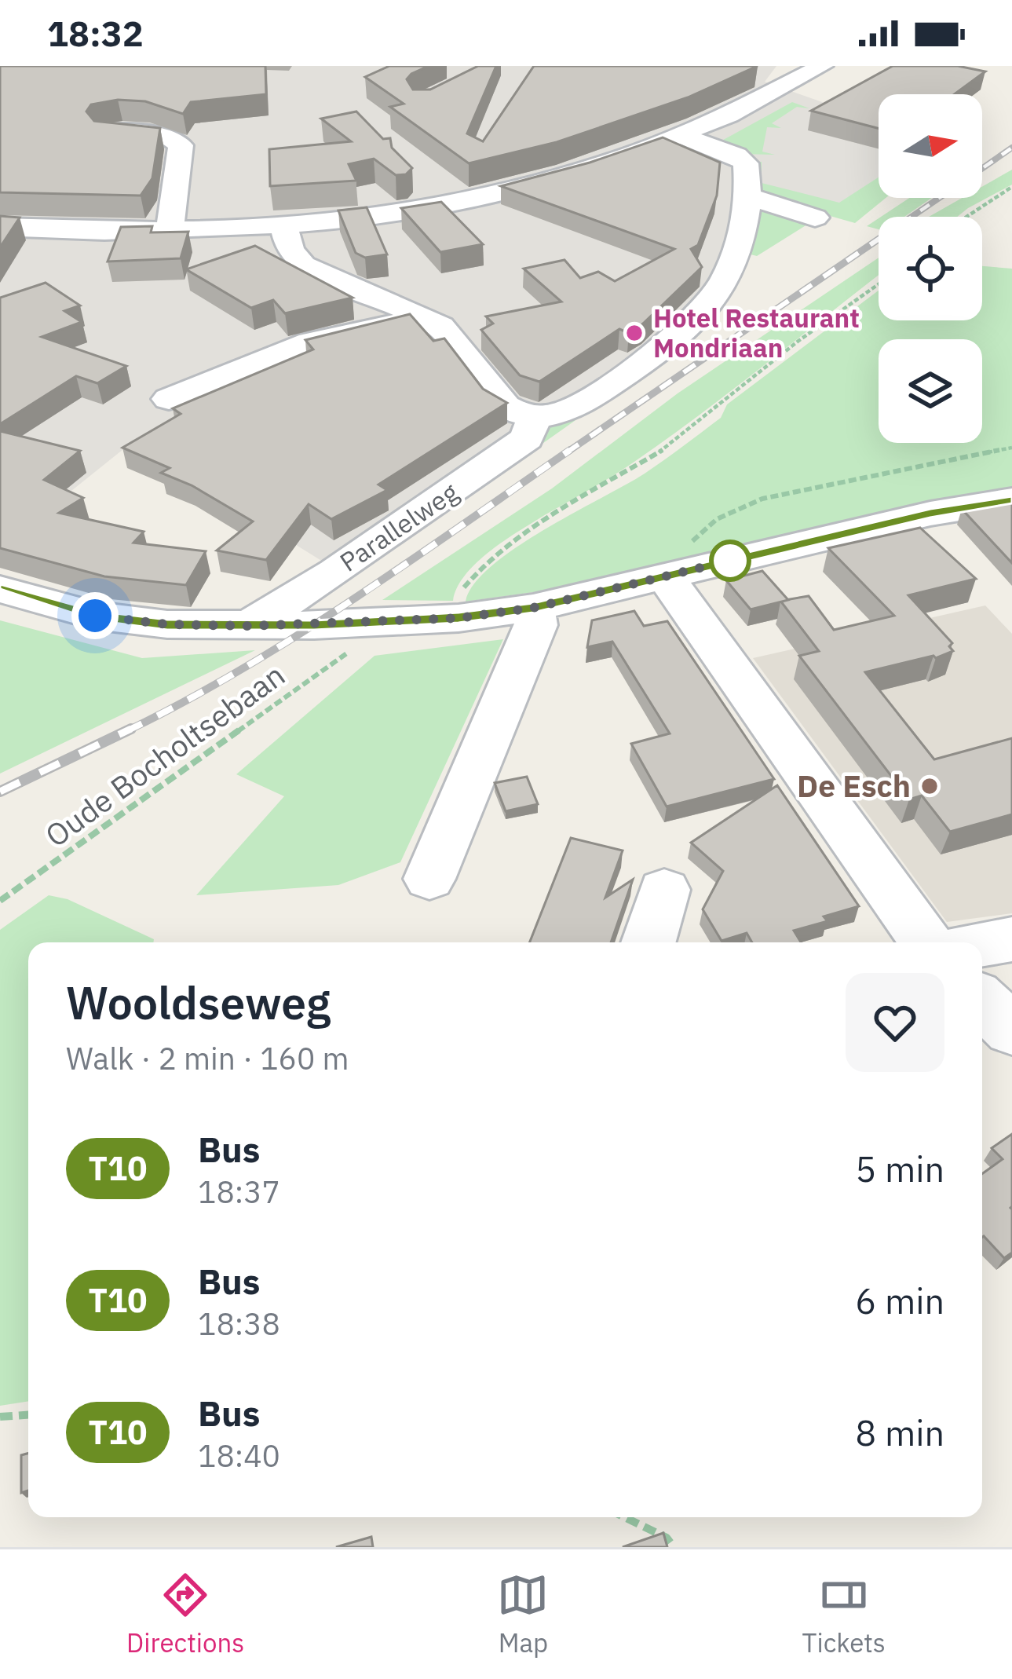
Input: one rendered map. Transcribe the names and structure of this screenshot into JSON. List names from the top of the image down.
{
  "streets": {
    "street": ["Parallelweg"],
    "path": ["Oude Bocholtsebaan"]
  },
  "places": ["Hotel Restaurant Mondriaan", "De Esch"],
  "lines": ["bus line T10"],
  "north": "right",
  "page": {
    "status": "18:32",
    "heading": ["Wooldseweg", "Walk · 2 min · 160 m"],
    "list": [
      {
        "mark": "T10",
        "name": "Bus",
        "note": "18:37",
        "value": "5 min"
      },
      {
        "mark": "T10",
        "name": "Bus",
        "note": "18:38",
        "value": "6 min"
      },
      {
        "mark": "T10",
        "name": "Bus",
        "note": "18:40",
        "value": "8 min"
      }
    ],
    "tabs": ["Directions", "Map", "Tickets"]
  }
}
